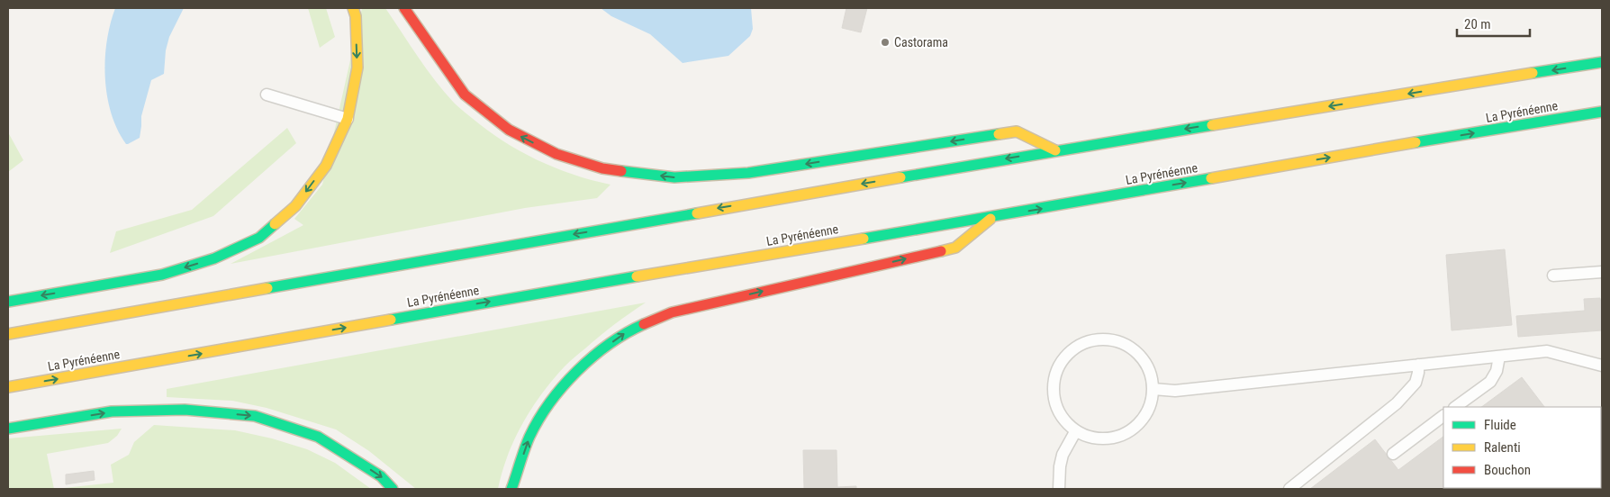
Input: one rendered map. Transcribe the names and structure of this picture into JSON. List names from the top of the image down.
{
  "streets": {
    "highway": ["La Pyrénéenne"]
  },
  "places": ["Castorama"],
  "legend": ["Fluide", "Ralenti", "Bouchon"],
  "scale_bar": "20 m"
}
